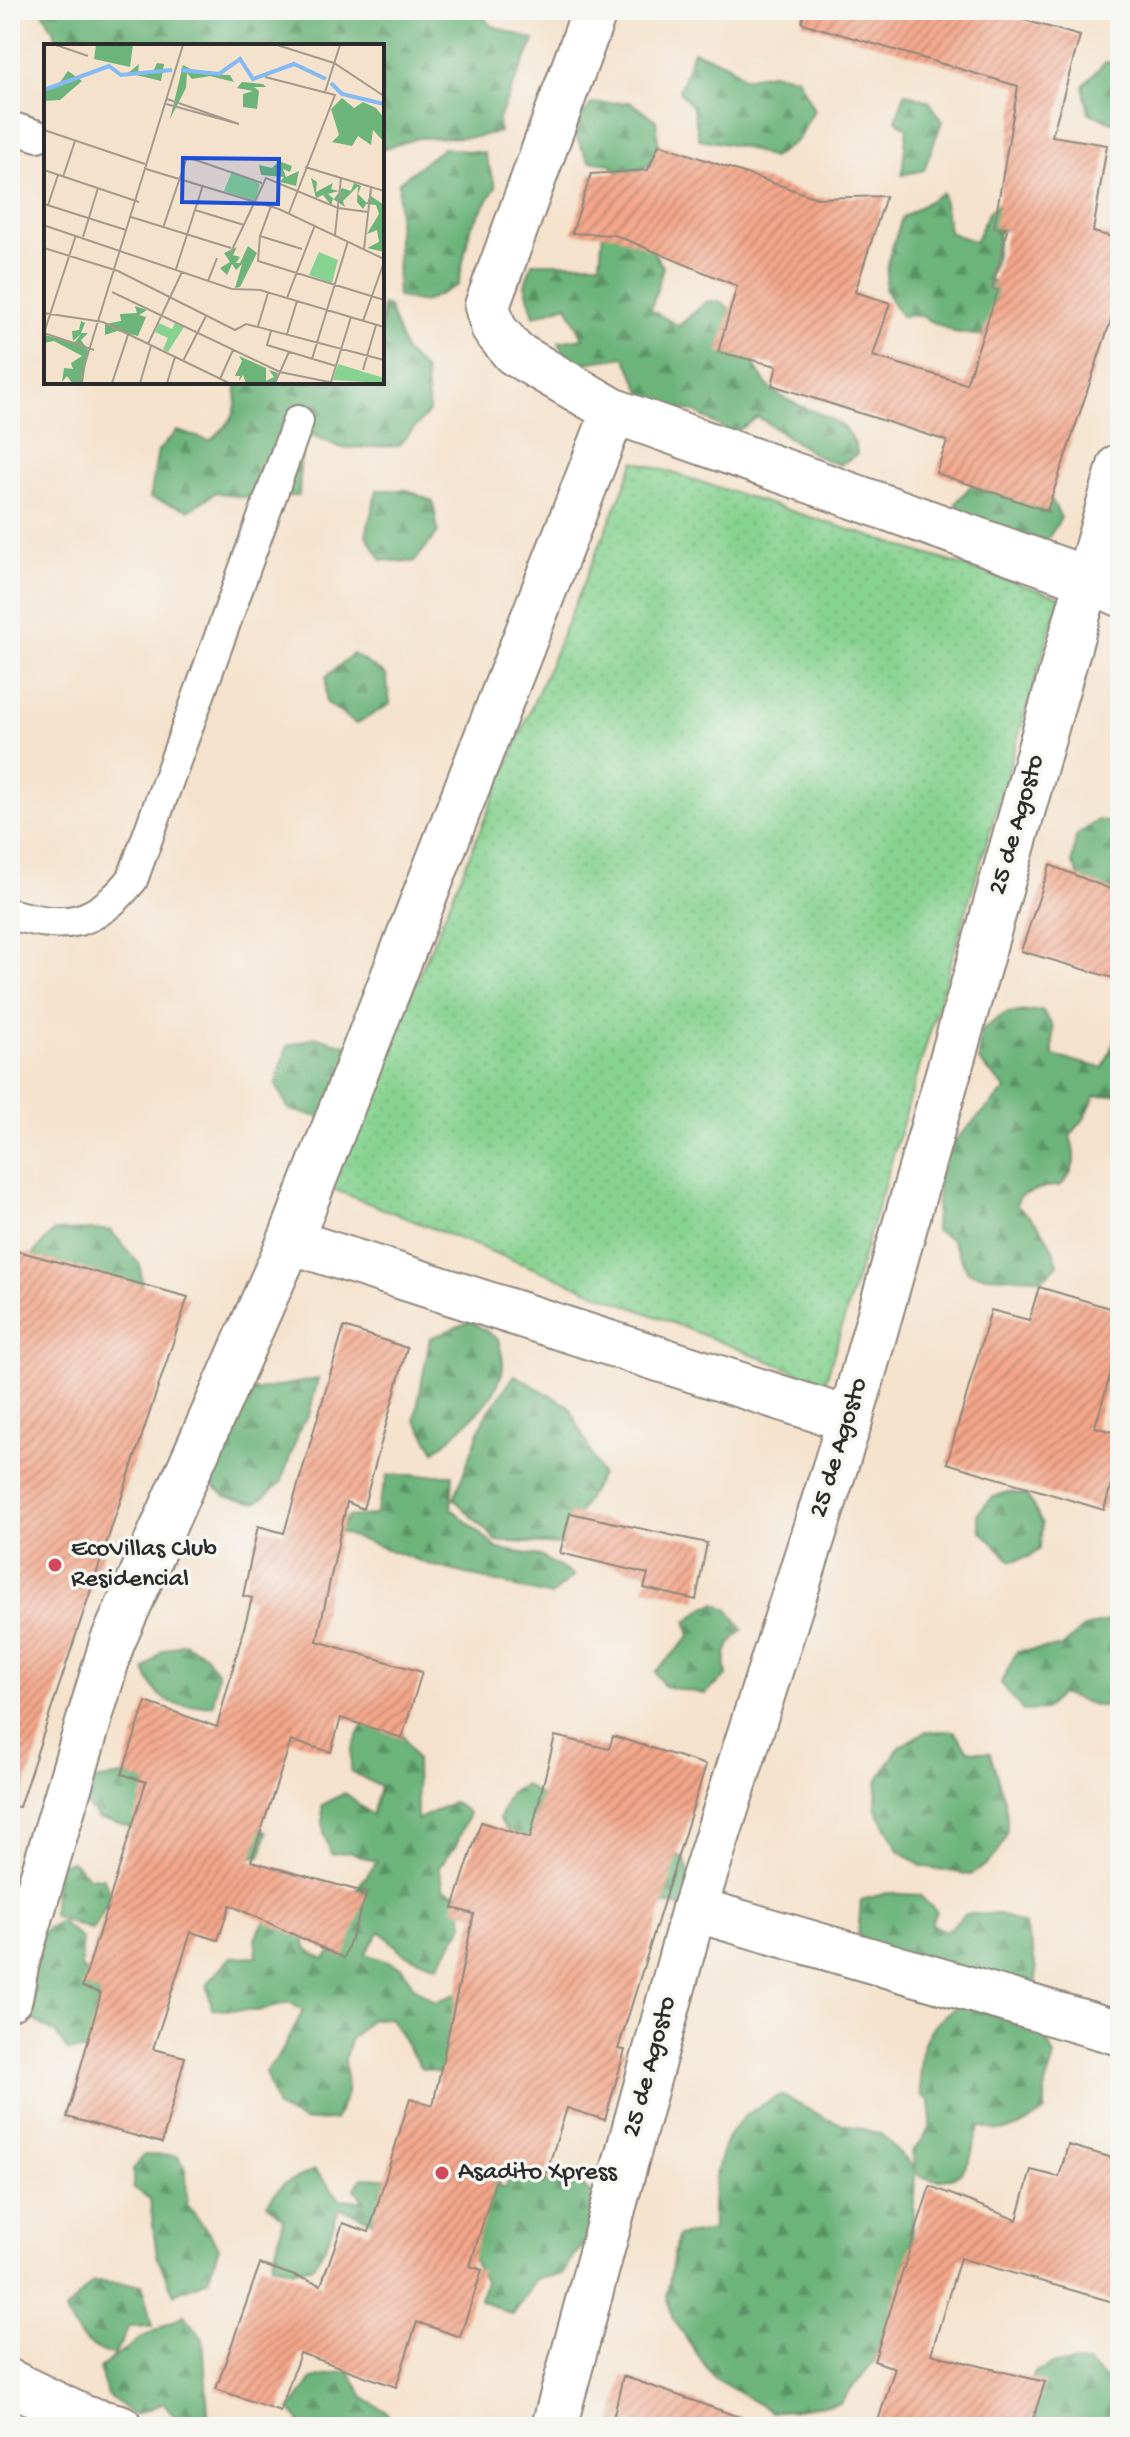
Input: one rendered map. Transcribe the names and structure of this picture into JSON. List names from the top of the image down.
{
  "streets": {
    "street": ["25 de Agosto"]
  },
  "places": ["EcoVillas Club Residencial", "Asadito Xpress"]
}
